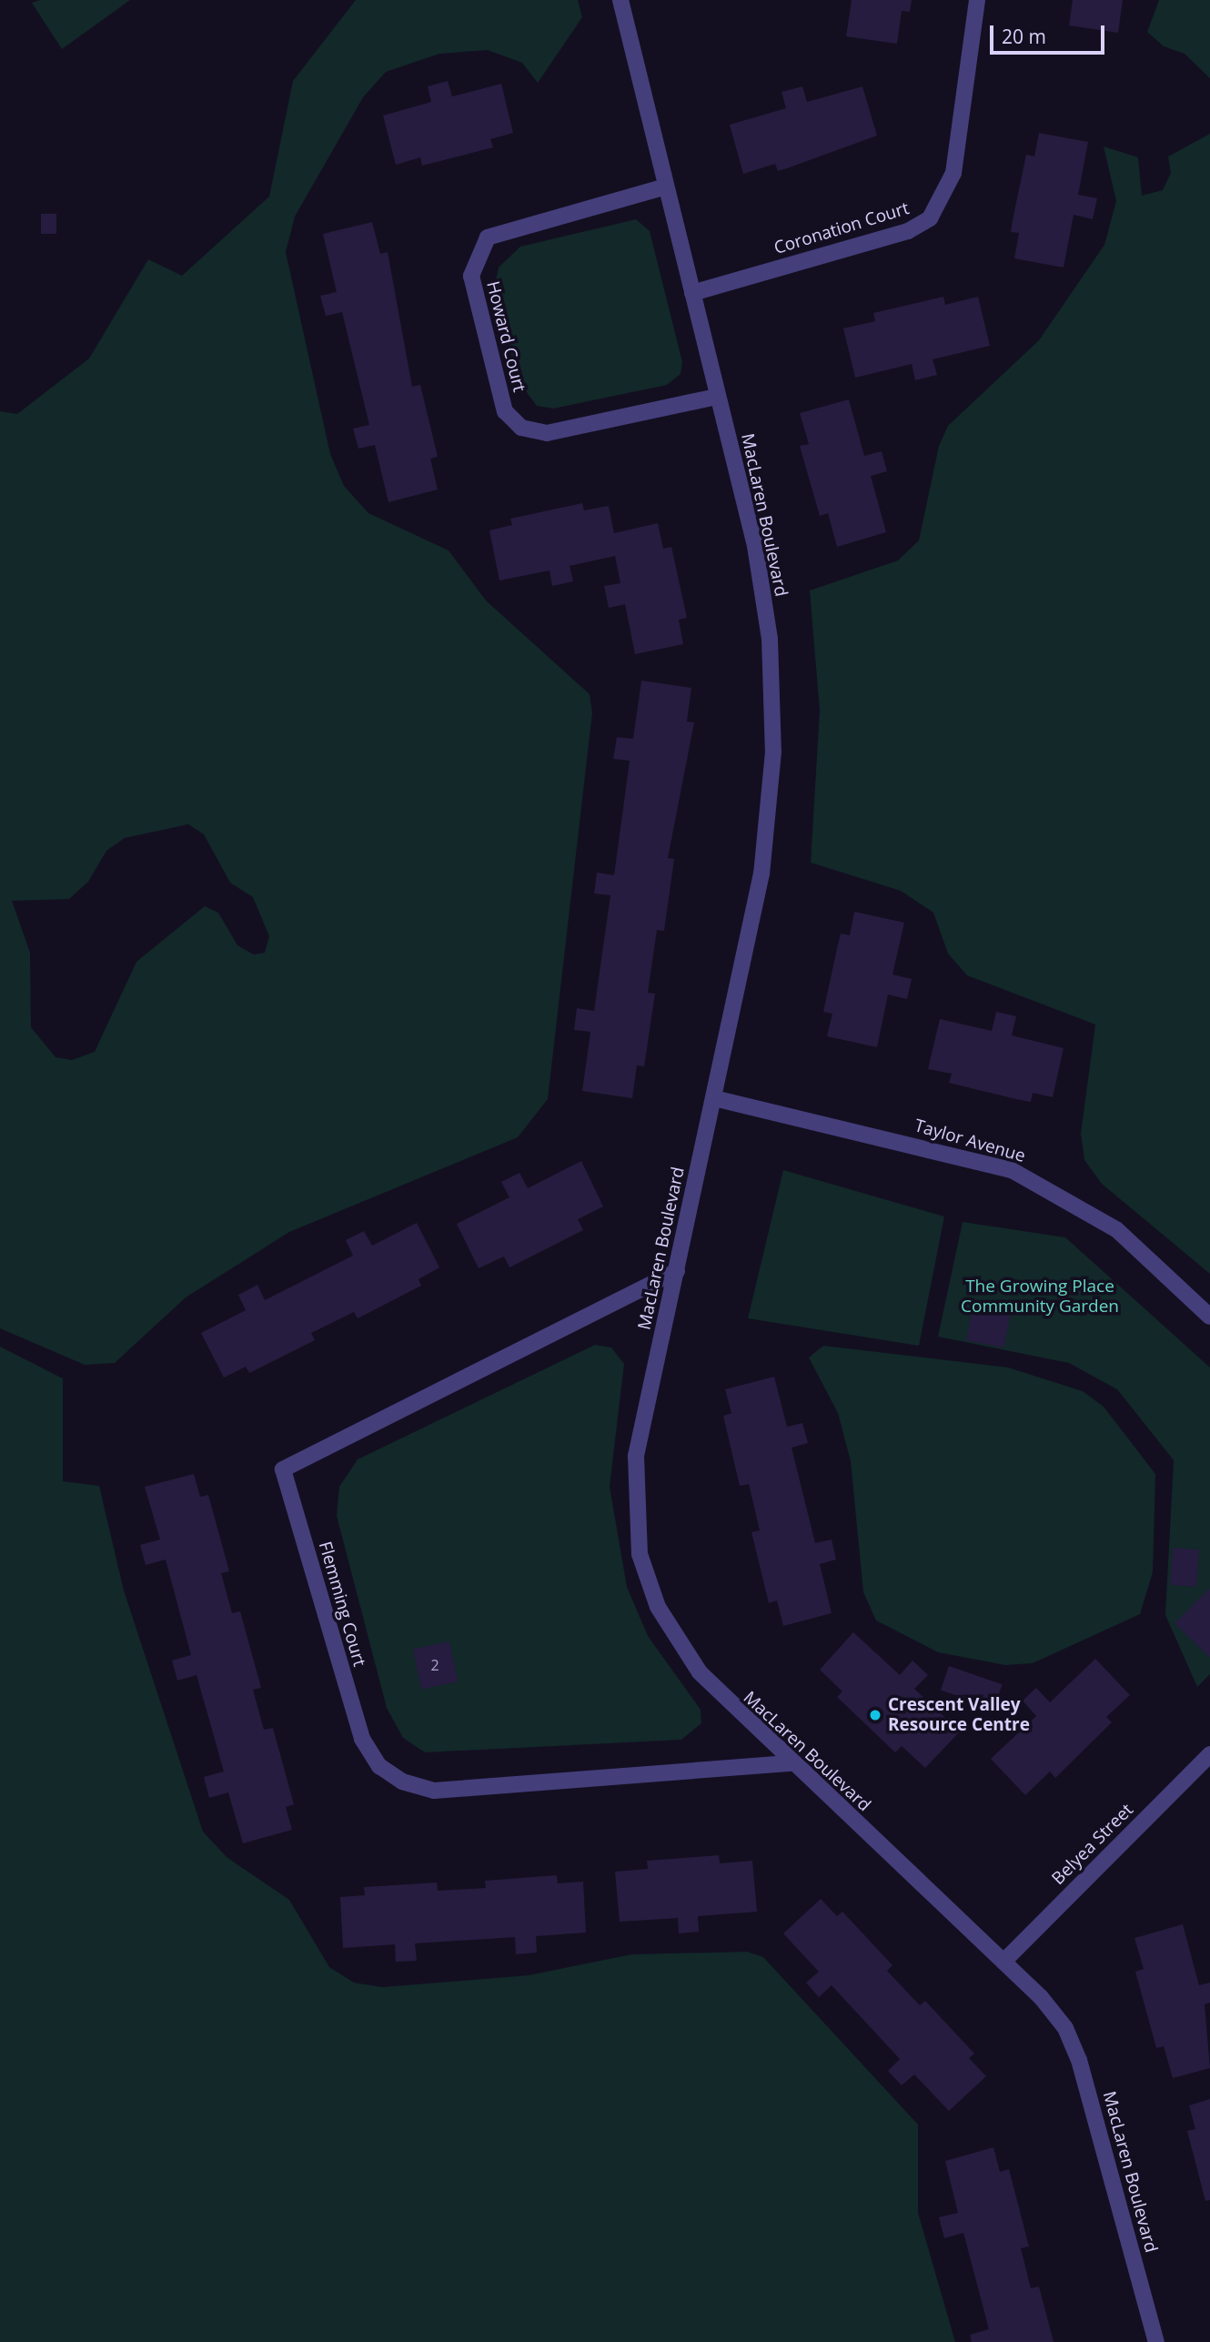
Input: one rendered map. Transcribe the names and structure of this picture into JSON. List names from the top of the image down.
{
  "streets": {
    "street": [
      "Coronation Court",
      "Howard Court",
      "MacLaren Boulevard",
      "Taylor Avenue",
      "Flemming Court",
      "Belyea Street"
    ]
  },
  "crossings": [
    ["Coronation Court", "MacLaren Boulevard"],
    ["Howard Court", "MacLaren Boulevard"],
    ["MacLaren Boulevard", "Taylor Avenue"],
    ["MacLaren Boulevard", "Flemming Court"],
    ["MacLaren Boulevard", "Belyea Street"]
  ],
  "parks": ["The Growing Place Community Garden"],
  "places": ["Crescent Valley Resource Centre"],
  "house_numbers": ["2"],
  "scale_bar": "20 m"
}
